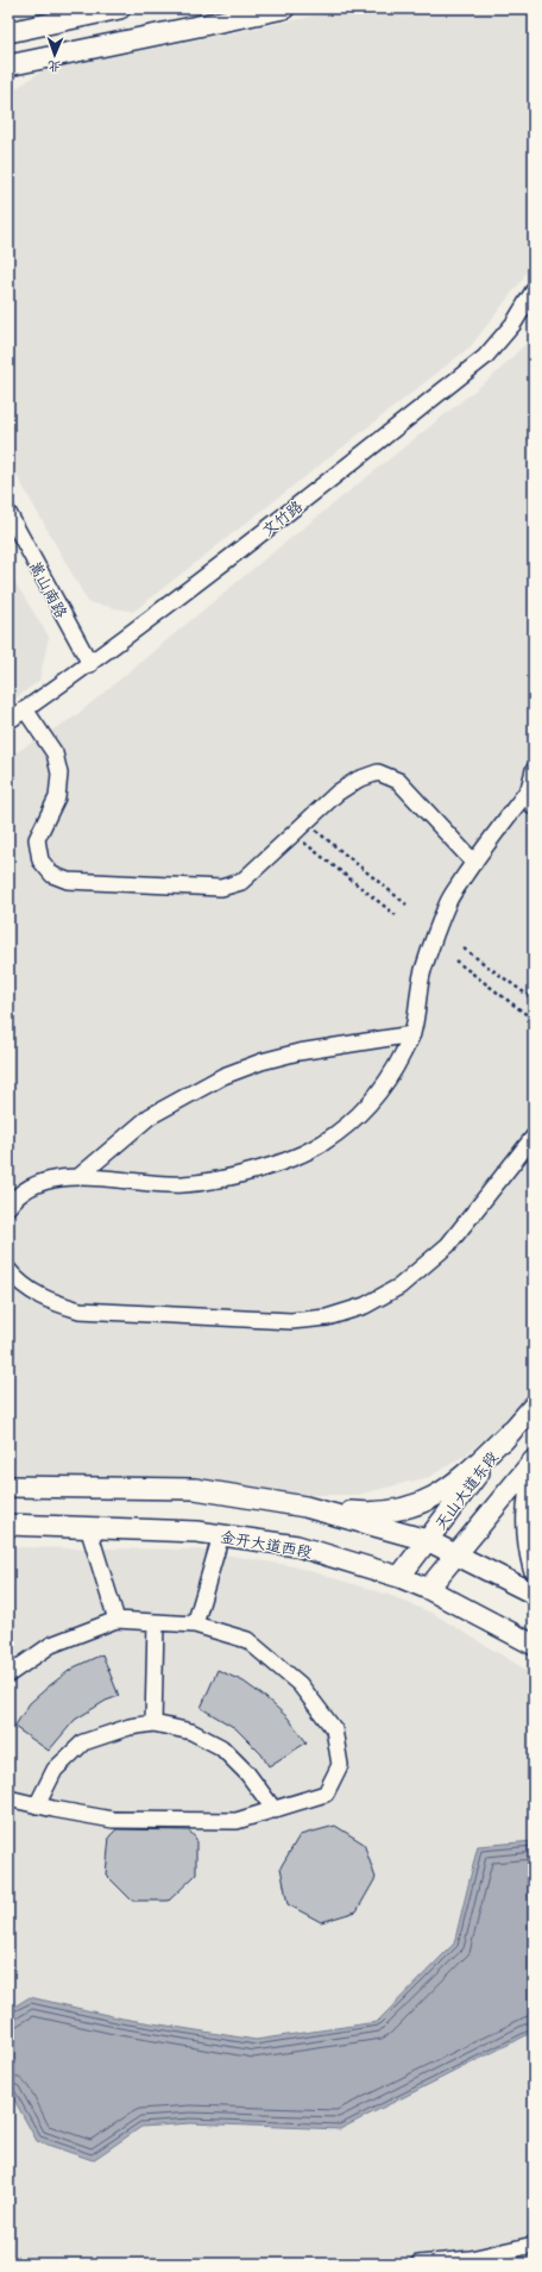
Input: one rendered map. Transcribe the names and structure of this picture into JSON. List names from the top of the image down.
{
  "streets": {
    "main road": ["天山大道东段", "金开大道西段"],
    "street": ["文竹路", "嵩山南路"]
  },
  "crossings": [
    ["文竹路", "嵩山南路"],
    ["天山大道东段", "金开大道西段"]
  ],
  "north": "bottom"
}
